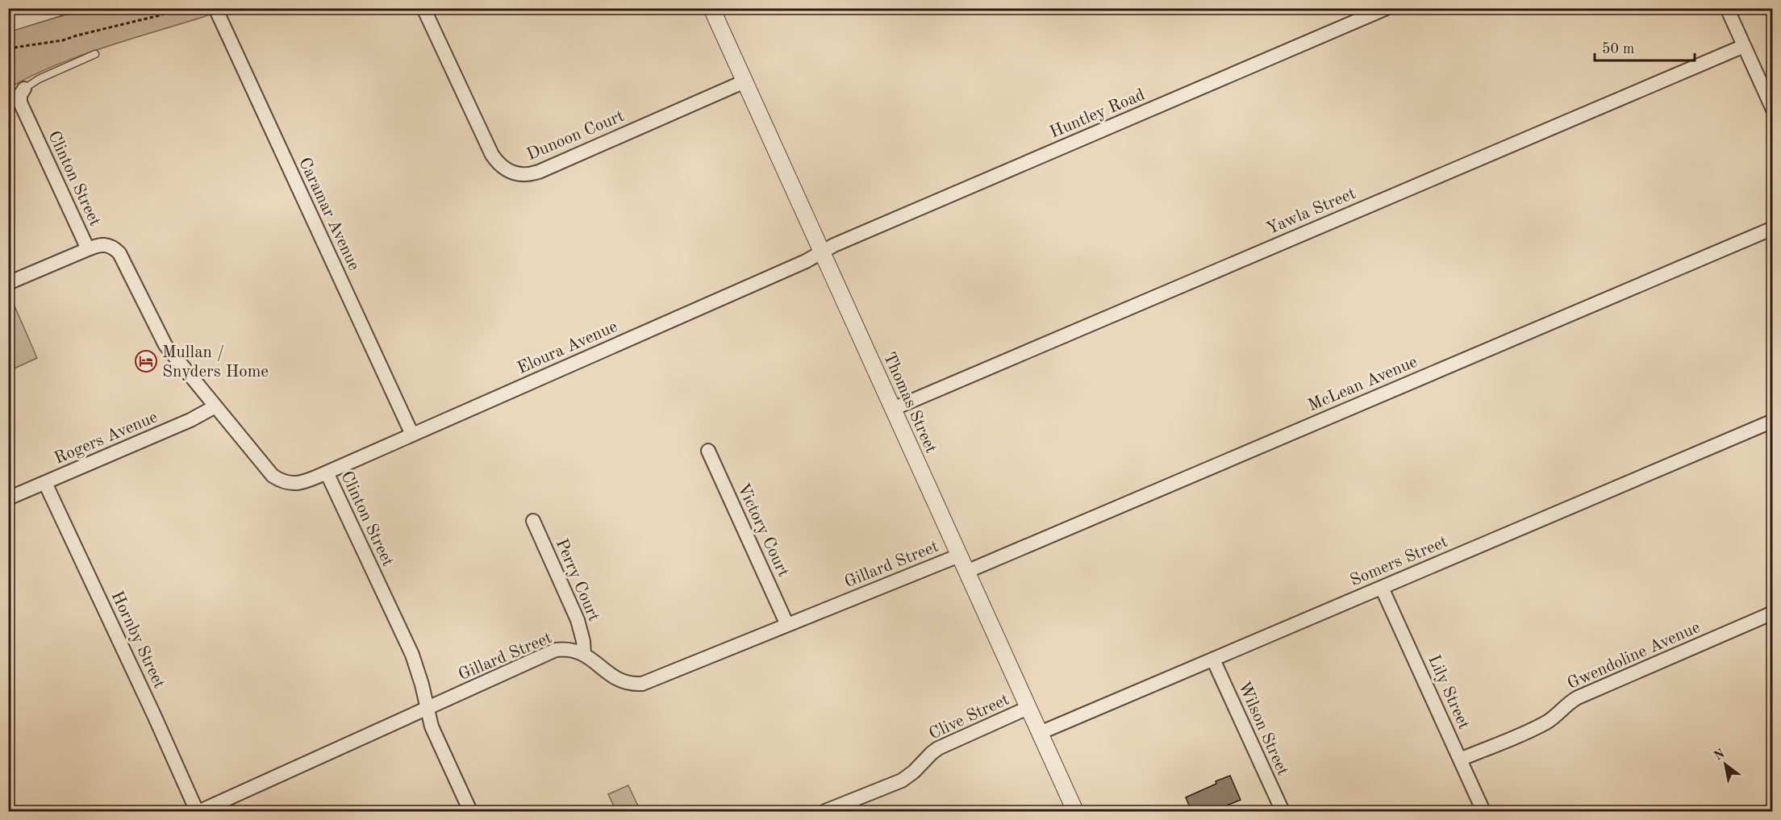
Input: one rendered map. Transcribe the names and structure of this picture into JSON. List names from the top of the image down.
{
  "streets": {
    "street": [
      "Huntley Road",
      "Dunoon Court",
      "Clinton Street",
      "Yawla Street",
      "Caramar Avenue",
      "Eloura Avenue",
      "McLean Avenue",
      "Thomas Street",
      "Rogers Avenue",
      "Victory Court",
      "Somers Street",
      "Gillard Street",
      "Perry Court",
      "Hornby Street",
      "Gwendoline Avenue",
      "Lily Street",
      "Clive Street",
      "Wilson Street"
    ]
  },
  "crossings": [
    ["Huntley Road", "Eloura Avenue"],
    ["Huntley Road", "Thomas Street"],
    ["Dunoon Court", "Thomas Street"],
    ["Clinton Street", "Eloura Avenue"],
    ["Clinton Street", "Rogers Avenue"],
    ["Clinton Street", "Gillard Street"],
    ["Yawla Street", "Thomas Street"],
    ["Caramar Avenue", "Eloura Avenue"],
    ["Eloura Avenue", "Thomas Street"],
    ["McLean Avenue", "Thomas Street"],
    ["Thomas Street", "Somers Street"],
    ["Thomas Street", "Gillard Street"],
    ["Thomas Street", "Clive Street"],
    ["Rogers Avenue", "Hornby Street"],
    ["Victory Court", "Gillard Street"],
    ["Somers Street", "Lily Street"],
    ["Somers Street", "Wilson Street"],
    ["Gillard Street", "Perry Court"],
    ["Gillard Street", "Hornby Street"],
    ["Gwendoline Avenue", "Lily Street"]
  ],
  "places": {
    "hotel": ["Mullan / Snyders Home"]
  },
  "scale_bar": "50 m",
  "north": "top left"
}
